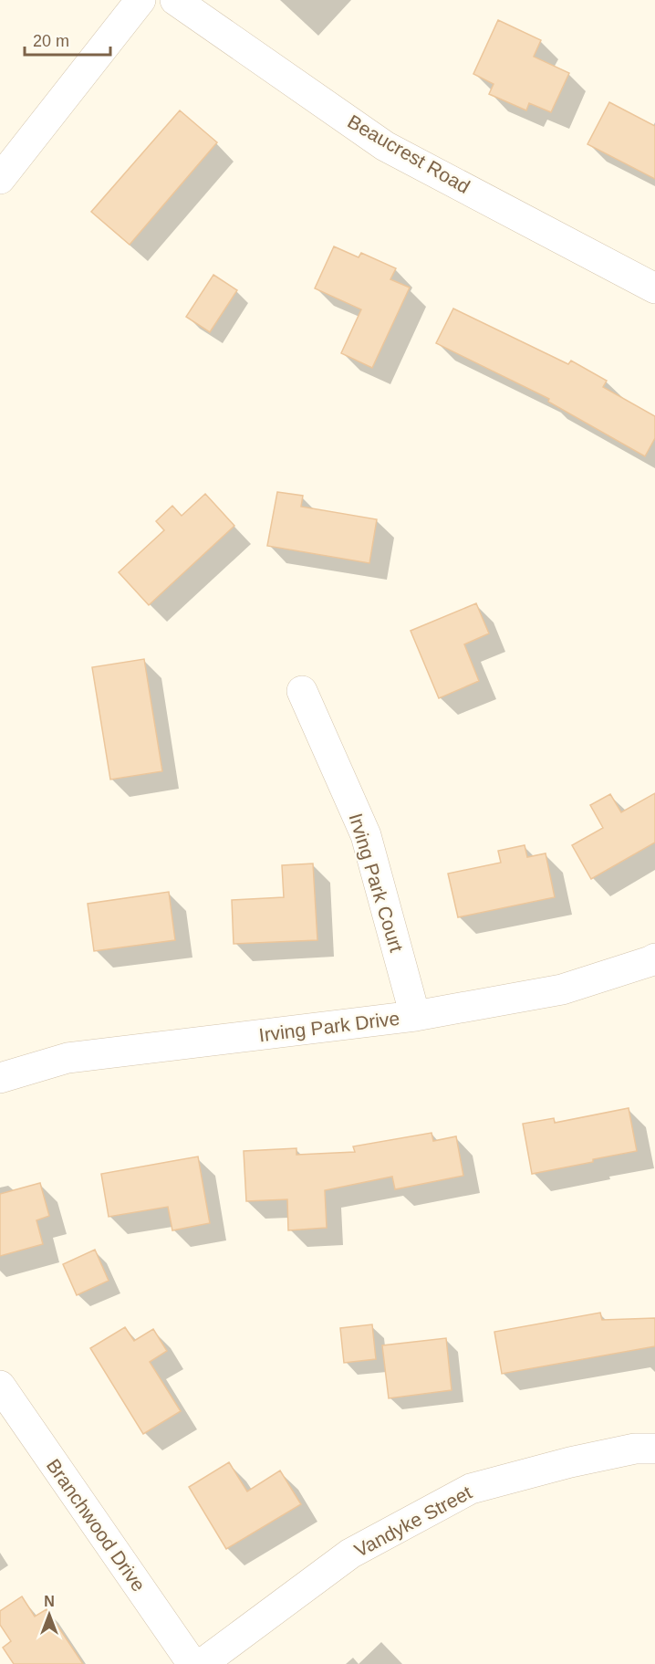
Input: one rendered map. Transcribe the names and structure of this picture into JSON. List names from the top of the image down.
{
  "streets": {
    "street": [
      "Beaucrest Road",
      "Irving Park Court",
      "Irving Park Drive",
      "Vandyke Street",
      "Branchwood Drive"
    ]
  },
  "crossings": [
    ["Irving Park Court", "Irving Park Drive"]
  ],
  "scale_bar": "20 m",
  "north": "top"
}
